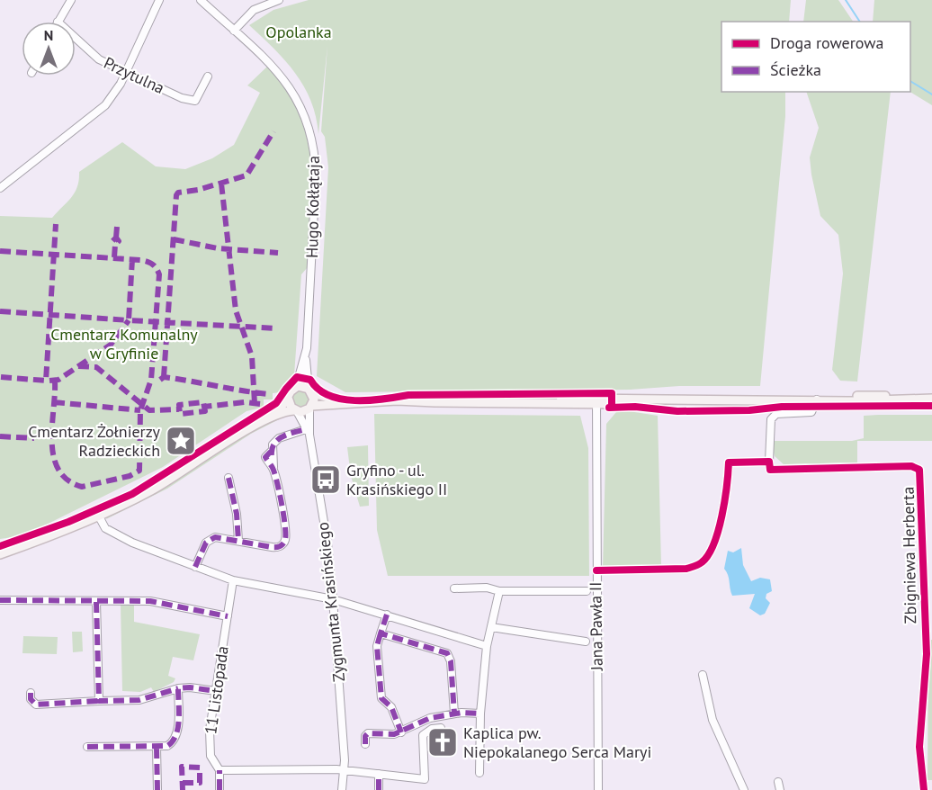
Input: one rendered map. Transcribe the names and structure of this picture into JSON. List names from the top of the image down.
{
  "streets": {
    "street": [
      "Przytulna",
      "Hugo Kołłątaja",
      "Zbigniewa Herberta",
      "Zygmunta Krasińskiego",
      "Jana Pawła II",
      "11 Listopada"
    ]
  },
  "crossings": [
    ["Hugo Kołłątaja", "Zygmunta Krasińskiego"]
  ],
  "parks": ["Opolanka", "Cmentarz Komunalny w Gryfinie"],
  "places": {
    "place": ["Cmentarz Żołnierzy Radzieckich"],
    "bus stop": ["Gryfino - ul. Krasińskiego II"],
    "church": ["Kaplica pw. Niepokalanego Serca Maryi"]
  },
  "legend": ["Droga rowerowa", "Ścieżka"],
  "north": "top"
}
